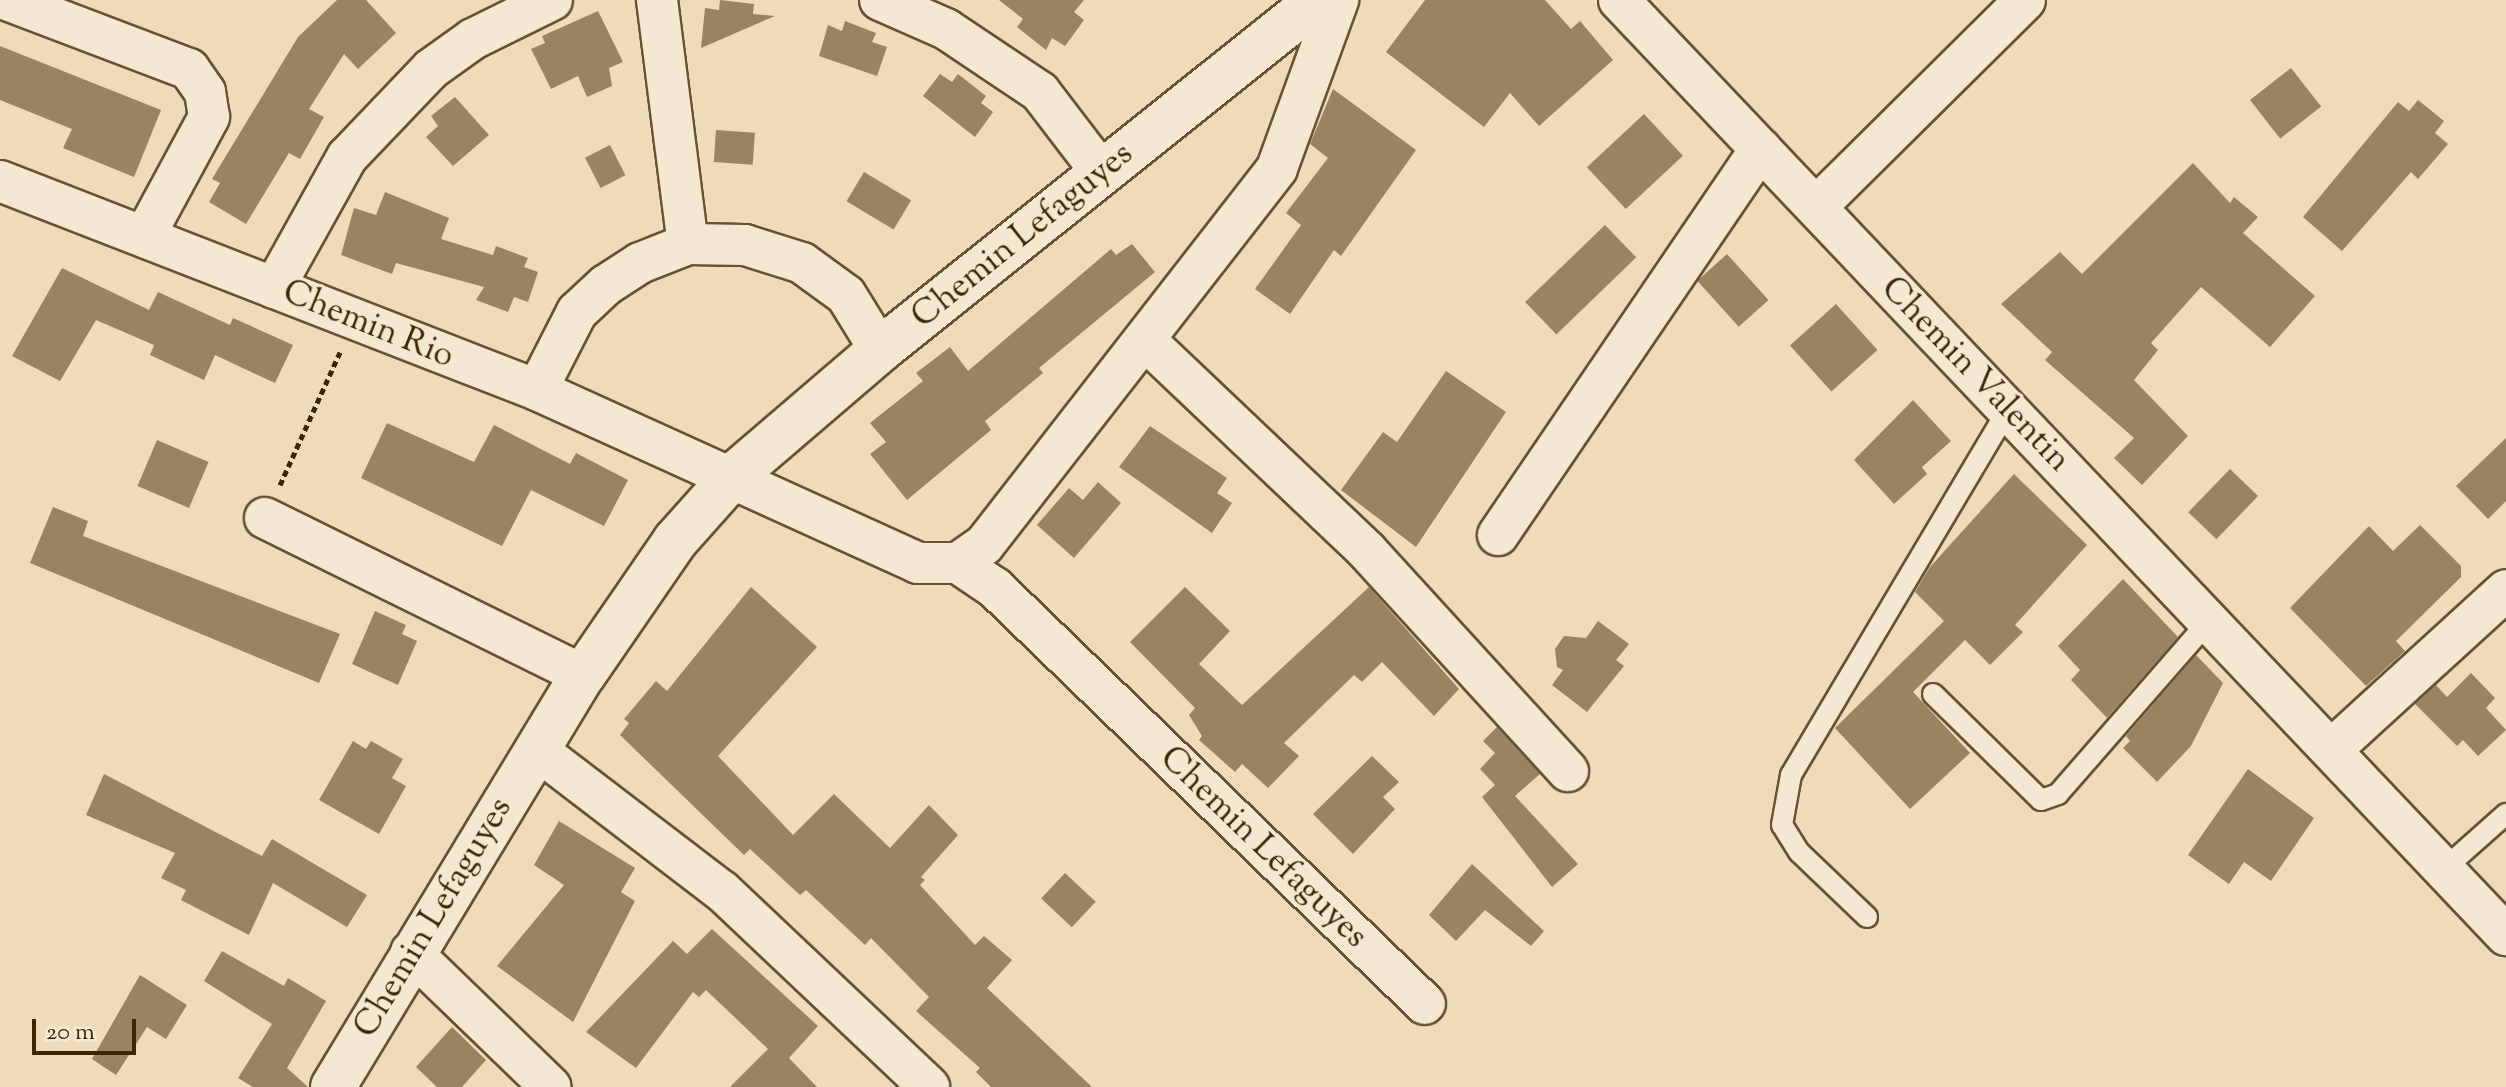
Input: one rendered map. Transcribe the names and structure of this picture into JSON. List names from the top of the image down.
{
  "streets": {
    "main road": ["Chemin Lefaguyes"],
    "street": ["Chemin Rio", "Chemin Valentin"]
  },
  "crossings": [
    ["Chemin Lefaguyes", "Chemin Rio"]
  ],
  "scale_bar": "20 m"
}
